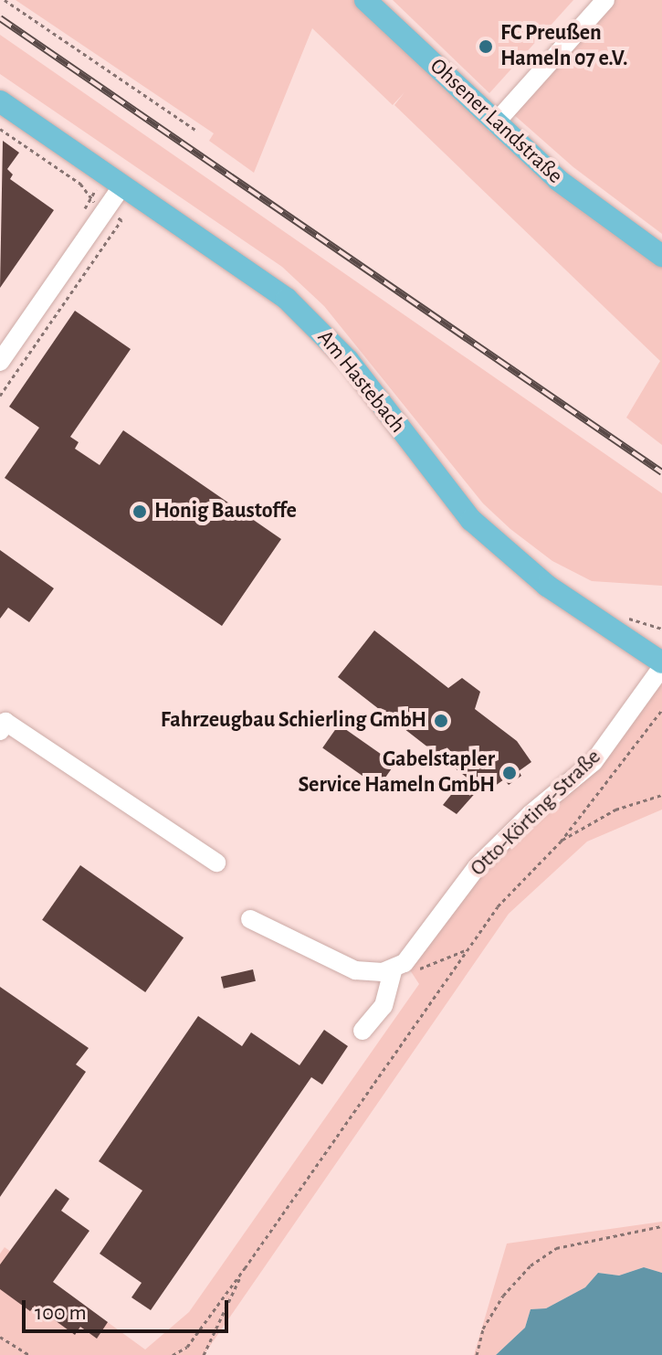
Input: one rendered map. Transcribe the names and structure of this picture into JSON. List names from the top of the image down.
{
  "streets": {
    "main road": ["Ohsener Landstraße", "Am Hastebach"],
    "street": ["Otto-Körting-Straße"]
  },
  "crossings": [
    ["Am Hastebach", "Otto-Körting-Straße"]
  ],
  "places": [
    "FC Preußen Hameln 07 e.V.",
    "Honig Baustoffe",
    "Fahrzeugbau Schierling GmbH",
    "Gabelstapler Service Hameln GmbH"
  ],
  "scale_bar": "100 m"
}
